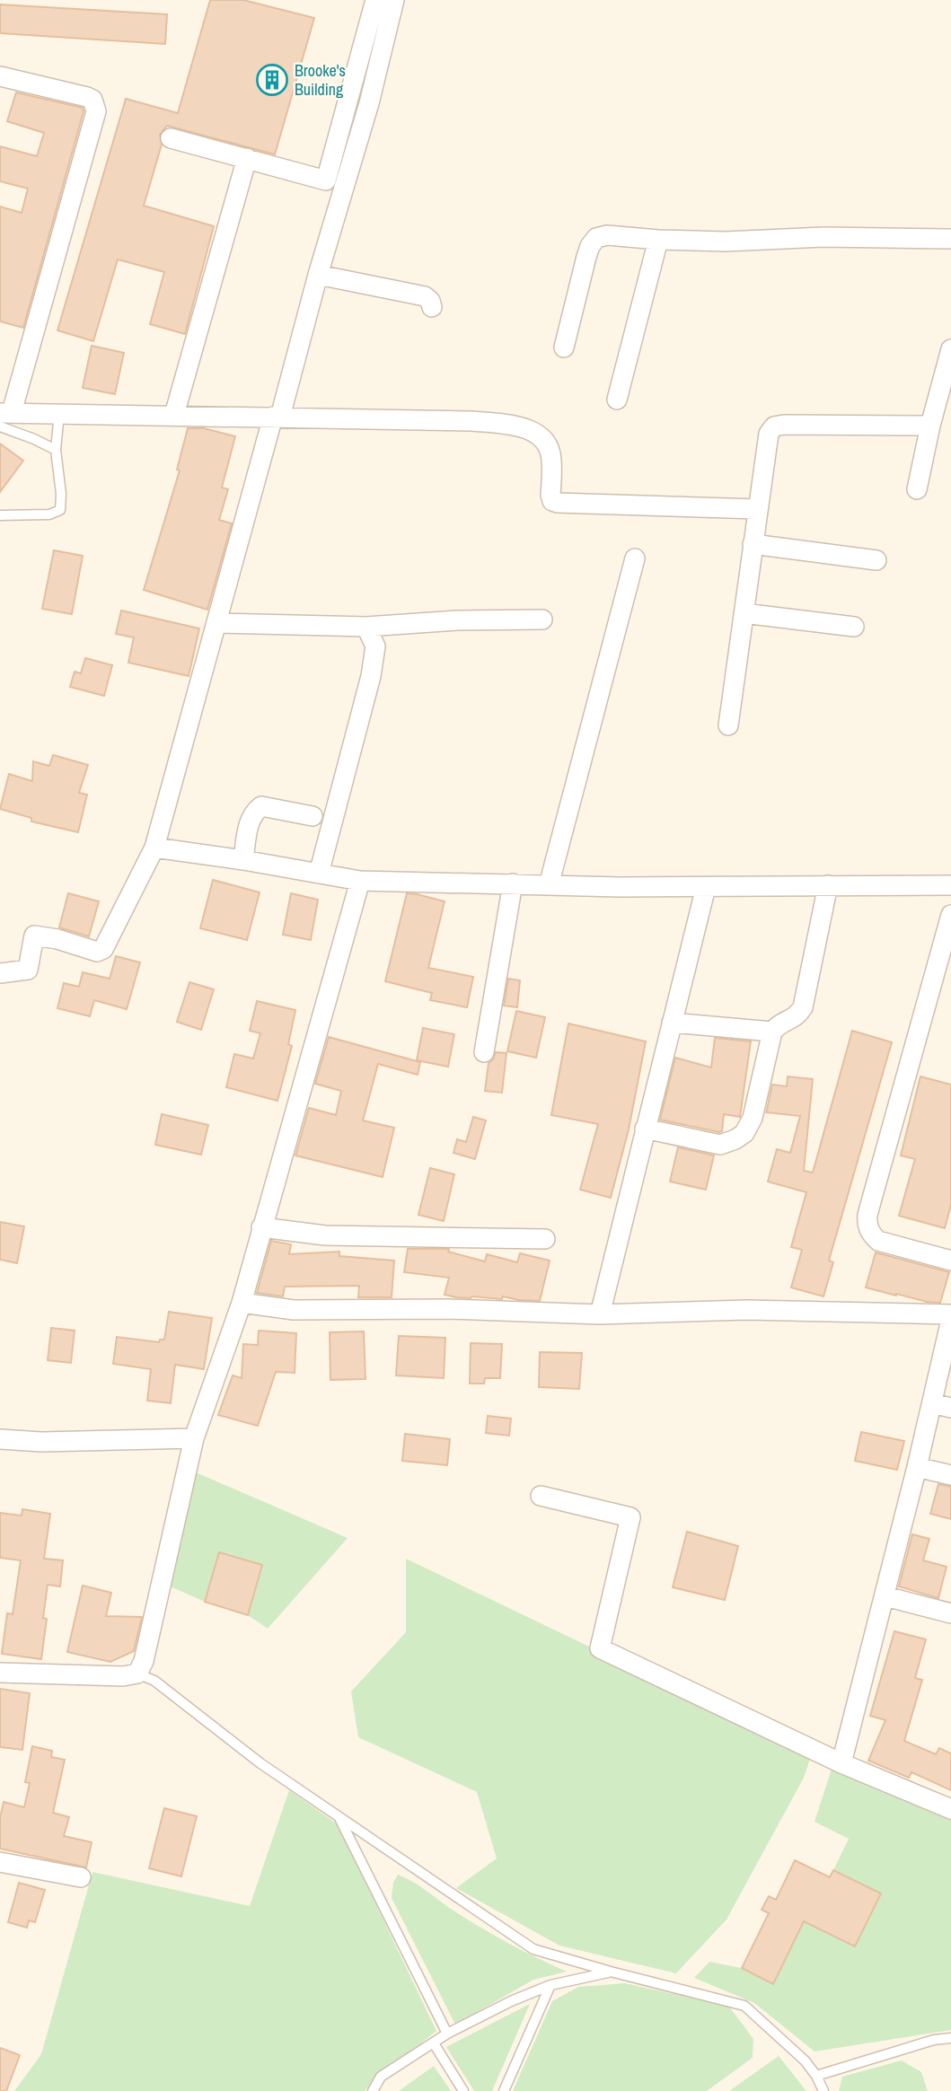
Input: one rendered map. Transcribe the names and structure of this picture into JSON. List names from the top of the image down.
{
  "places": {
    "building": ["Brooke's Building"]
  }
}
